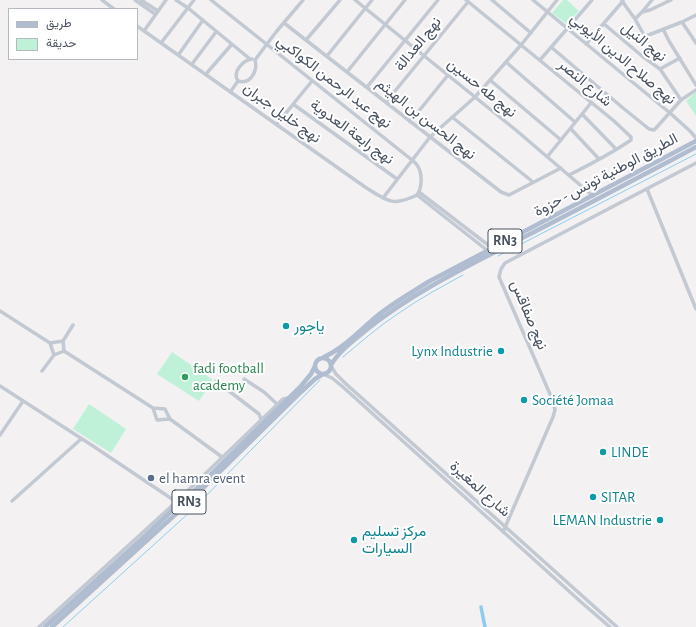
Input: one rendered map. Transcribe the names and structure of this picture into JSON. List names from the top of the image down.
{
  "streets": {
    "main road": ["الطريق الوطنية تونس - حزوة", "RN3"],
    "street": [
      "نهج النيل",
      "نهج العدالة",
      "نهج صلاح الدين الأيوبي",
      "نهج عبد الرحمن الكواكبي",
      "شارع النصر",
      "نهج طه حسين",
      "نهج خليل جبران",
      "نهج الحسن بن الهيثم",
      "نهج رابعة العدوية",
      "نهج صفاقس",
      "شارع المغيرة"
    ]
  },
  "crossings": [
    ["نهج العدالة", "شارع النصر"],
    ["نهج العدالة", "نهج طه حسين"],
    ["نهج العدالة", "نهج الحسن بن الهيثم"],
    ["نهج صلاح الدين الأيوبي", "الطريق الوطنية تونس - حزوة"],
    ["نهج عبد الرحمن الكواكبي", "نهج خليل جبران"],
    ["شارع النصر", "نهج طه حسين"],
    ["نهج طه حسين", "نهج الحسن بن الهيثم"],
    ["نهج طه حسين", "الطريق الوطنية تونس - حزوة"],
    ["الطريق الوطنية تونس - حزوة", "RN3"],
    ["الطريق الوطنية تونس - حزوة", "شارع المغيرة"],
    ["RN3", "شارع المغيرة"],
    ["نهج صفاقس", "شارع المغيرة"]
  ],
  "places": [
    "ياجور",
    "Lynx Industrie",
    "fadi football academy",
    "Société Jomaa",
    "LINDE",
    "el hamra event",
    "SITAR",
    "LEMAN Industrie",
    "مركز تسليم السيارات"
  ],
  "legend": ["طريق", "حديقة"]
}
